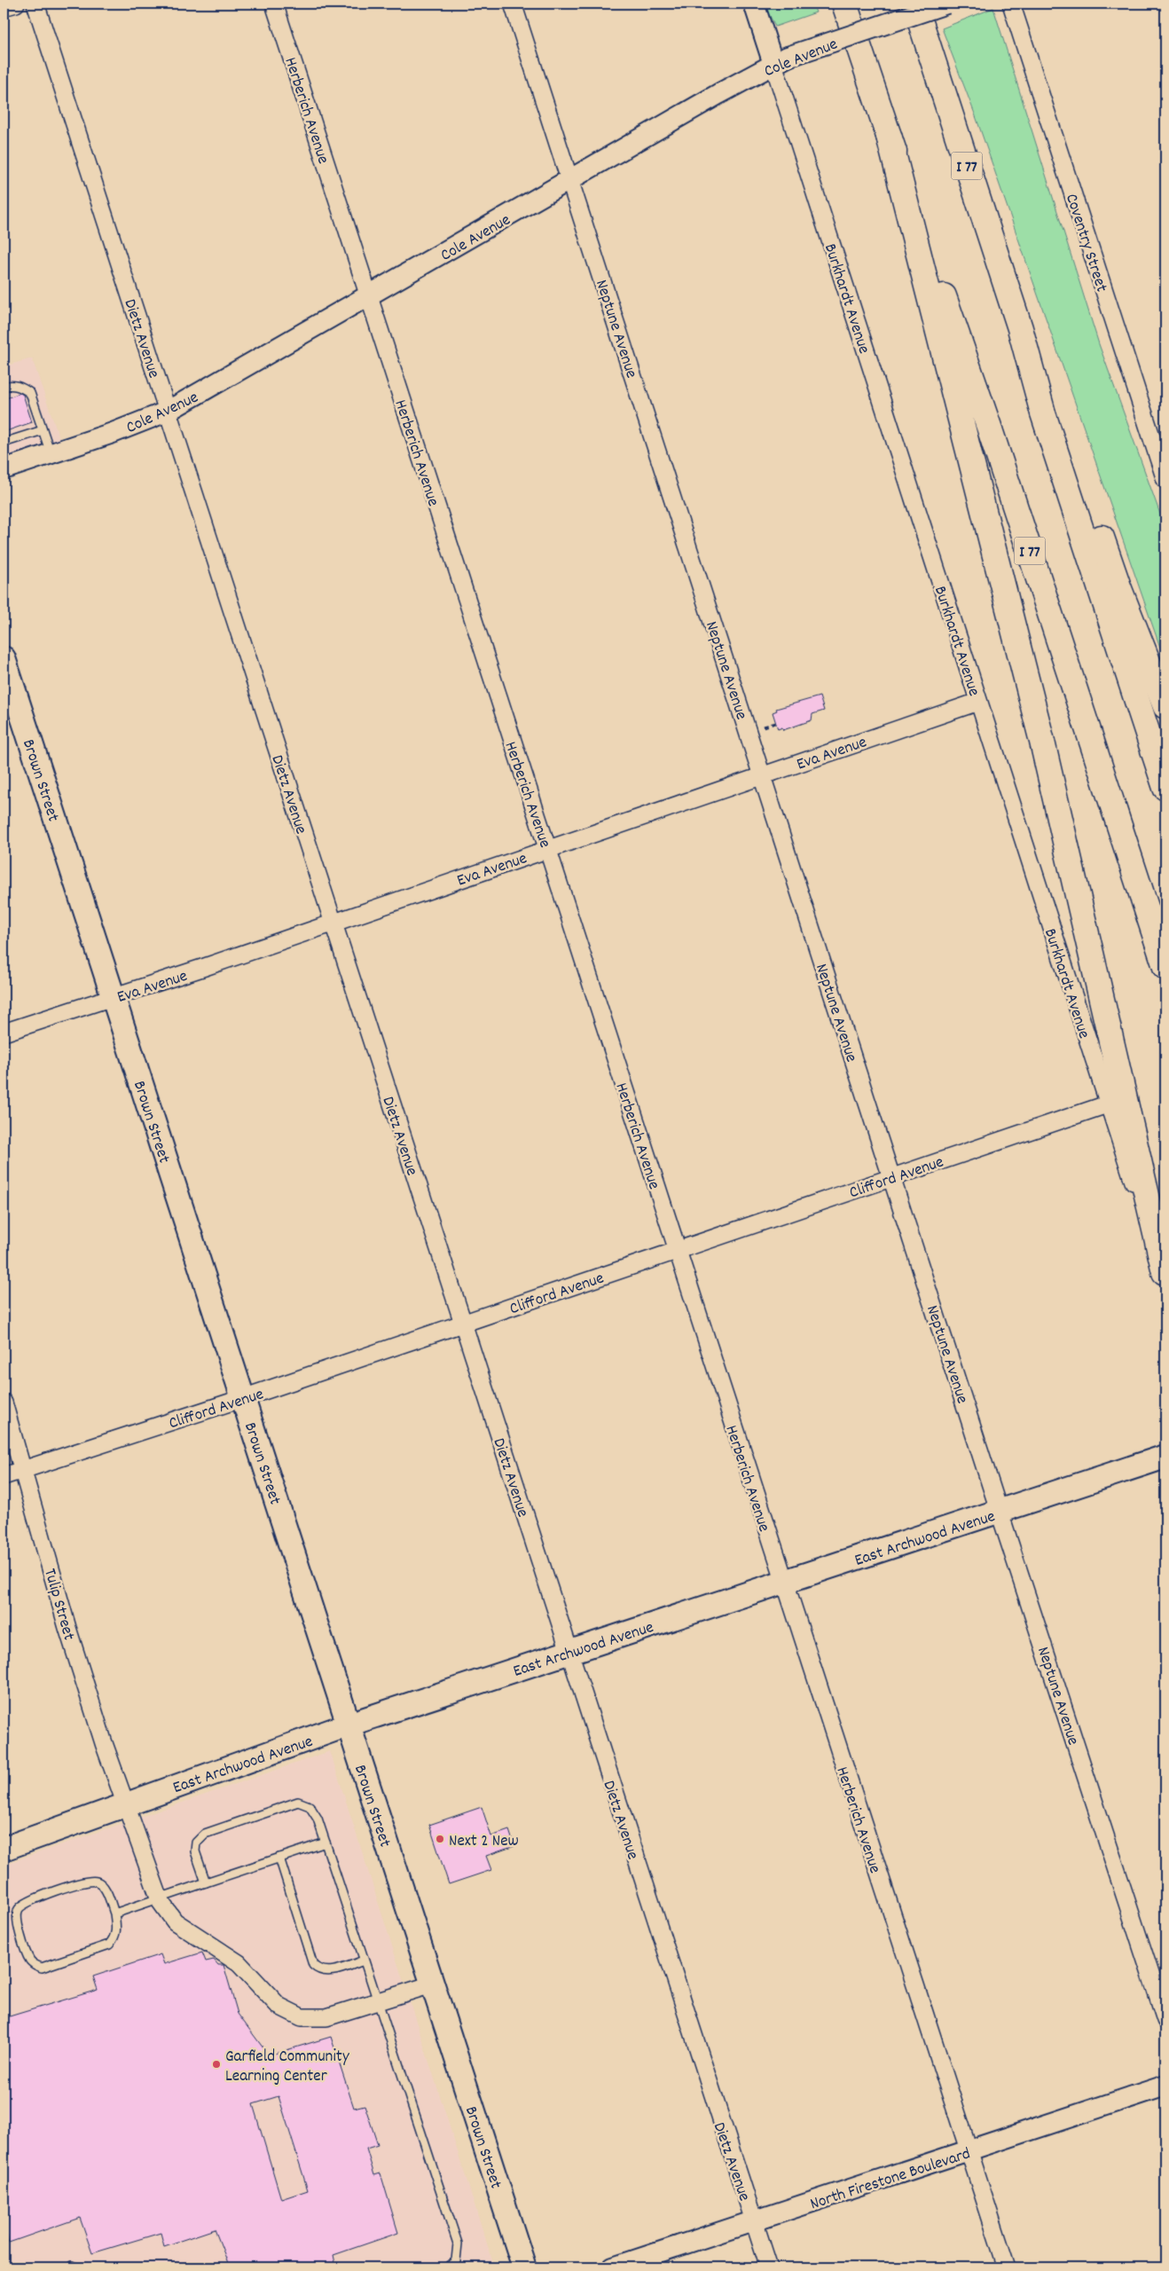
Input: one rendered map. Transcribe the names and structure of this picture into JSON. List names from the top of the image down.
{
  "streets": {
    "highway": ["I 77"],
    "main road": ["Brown Street", "East Archwood Avenue"],
    "street": [
      "Cole Avenue",
      "Herberich Avenue",
      "Coventry Street",
      "Burkhardt Avenue",
      "Neptune Avenue",
      "Dietz Avenue",
      "Eva Avenue",
      "Clifford Avenue",
      "Tulip Street",
      "North Firestone Boulevard"
    ]
  },
  "crossings": [
    ["Cole Avenue", "Herberich Avenue"],
    ["Cole Avenue", "Burkhardt Avenue"],
    ["Cole Avenue", "Neptune Avenue"],
    ["Cole Avenue", "Dietz Avenue"],
    ["Herberich Avenue", "Eva Avenue"],
    ["Herberich Avenue", "Clifford Avenue"],
    ["Herberich Avenue", "East Archwood Avenue"],
    ["Herberich Avenue", "North Firestone Boulevard"],
    ["Burkhardt Avenue", "Eva Avenue"],
    ["Burkhardt Avenue", "Clifford Avenue"],
    ["Neptune Avenue", "Eva Avenue"],
    ["Neptune Avenue", "Clifford Avenue"],
    ["Neptune Avenue", "East Archwood Avenue"],
    ["Dietz Avenue", "Eva Avenue"],
    ["Dietz Avenue", "Clifford Avenue"],
    ["Dietz Avenue", "East Archwood Avenue"],
    ["Dietz Avenue", "North Firestone Boulevard"],
    ["Eva Avenue", "Brown Street"],
    ["Brown Street", "Clifford Avenue"],
    ["Brown Street", "East Archwood Avenue"],
    ["Brown Street", "Tulip Street"],
    ["Clifford Avenue", "Tulip Street"],
    ["East Archwood Avenue", "Tulip Street"]
  ],
  "places": ["Next 2 New", "Garfield Community Learning Center"]
}
